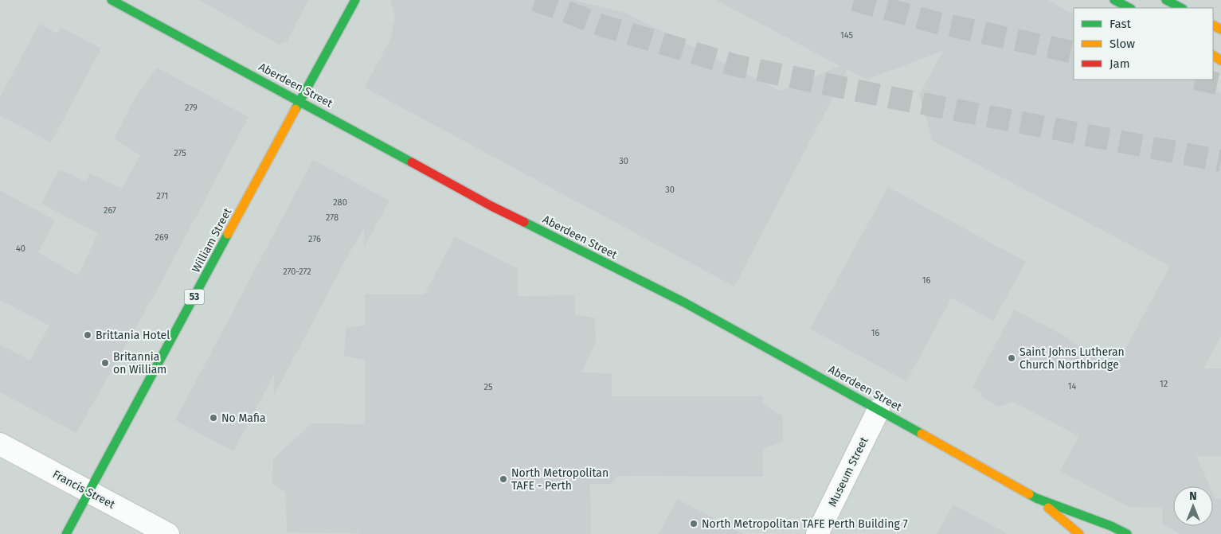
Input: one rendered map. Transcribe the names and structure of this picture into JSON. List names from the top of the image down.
{
  "streets": {
    "street": [
      "Aberdeen Street",
      "William Street",
      "53",
      "Museum Street",
      "Francis Street"
    ]
  },
  "crossings": [
    ["Aberdeen Street", "William Street"],
    ["Aberdeen Street", "Museum Street"],
    ["William Street", "Francis Street"]
  ],
  "places": [
    "Brittania Hotel",
    "Saint Johns Lutheran Church Northbridge",
    "Britannia on William",
    "No Mafia",
    "North Metropolitan TAFE - Perth",
    "North Metropolitan TAFE Perth Building 7"
  ],
  "house_numbers": [
    "145",
    "279",
    "275",
    "30",
    "30",
    "271",
    "280",
    "267",
    "278",
    "269",
    "276",
    "40",
    "270-272",
    "16",
    "16",
    "12",
    "14",
    "25"
  ],
  "legend": ["Fast", "Slow", "Jam"],
  "north": "top"
}
